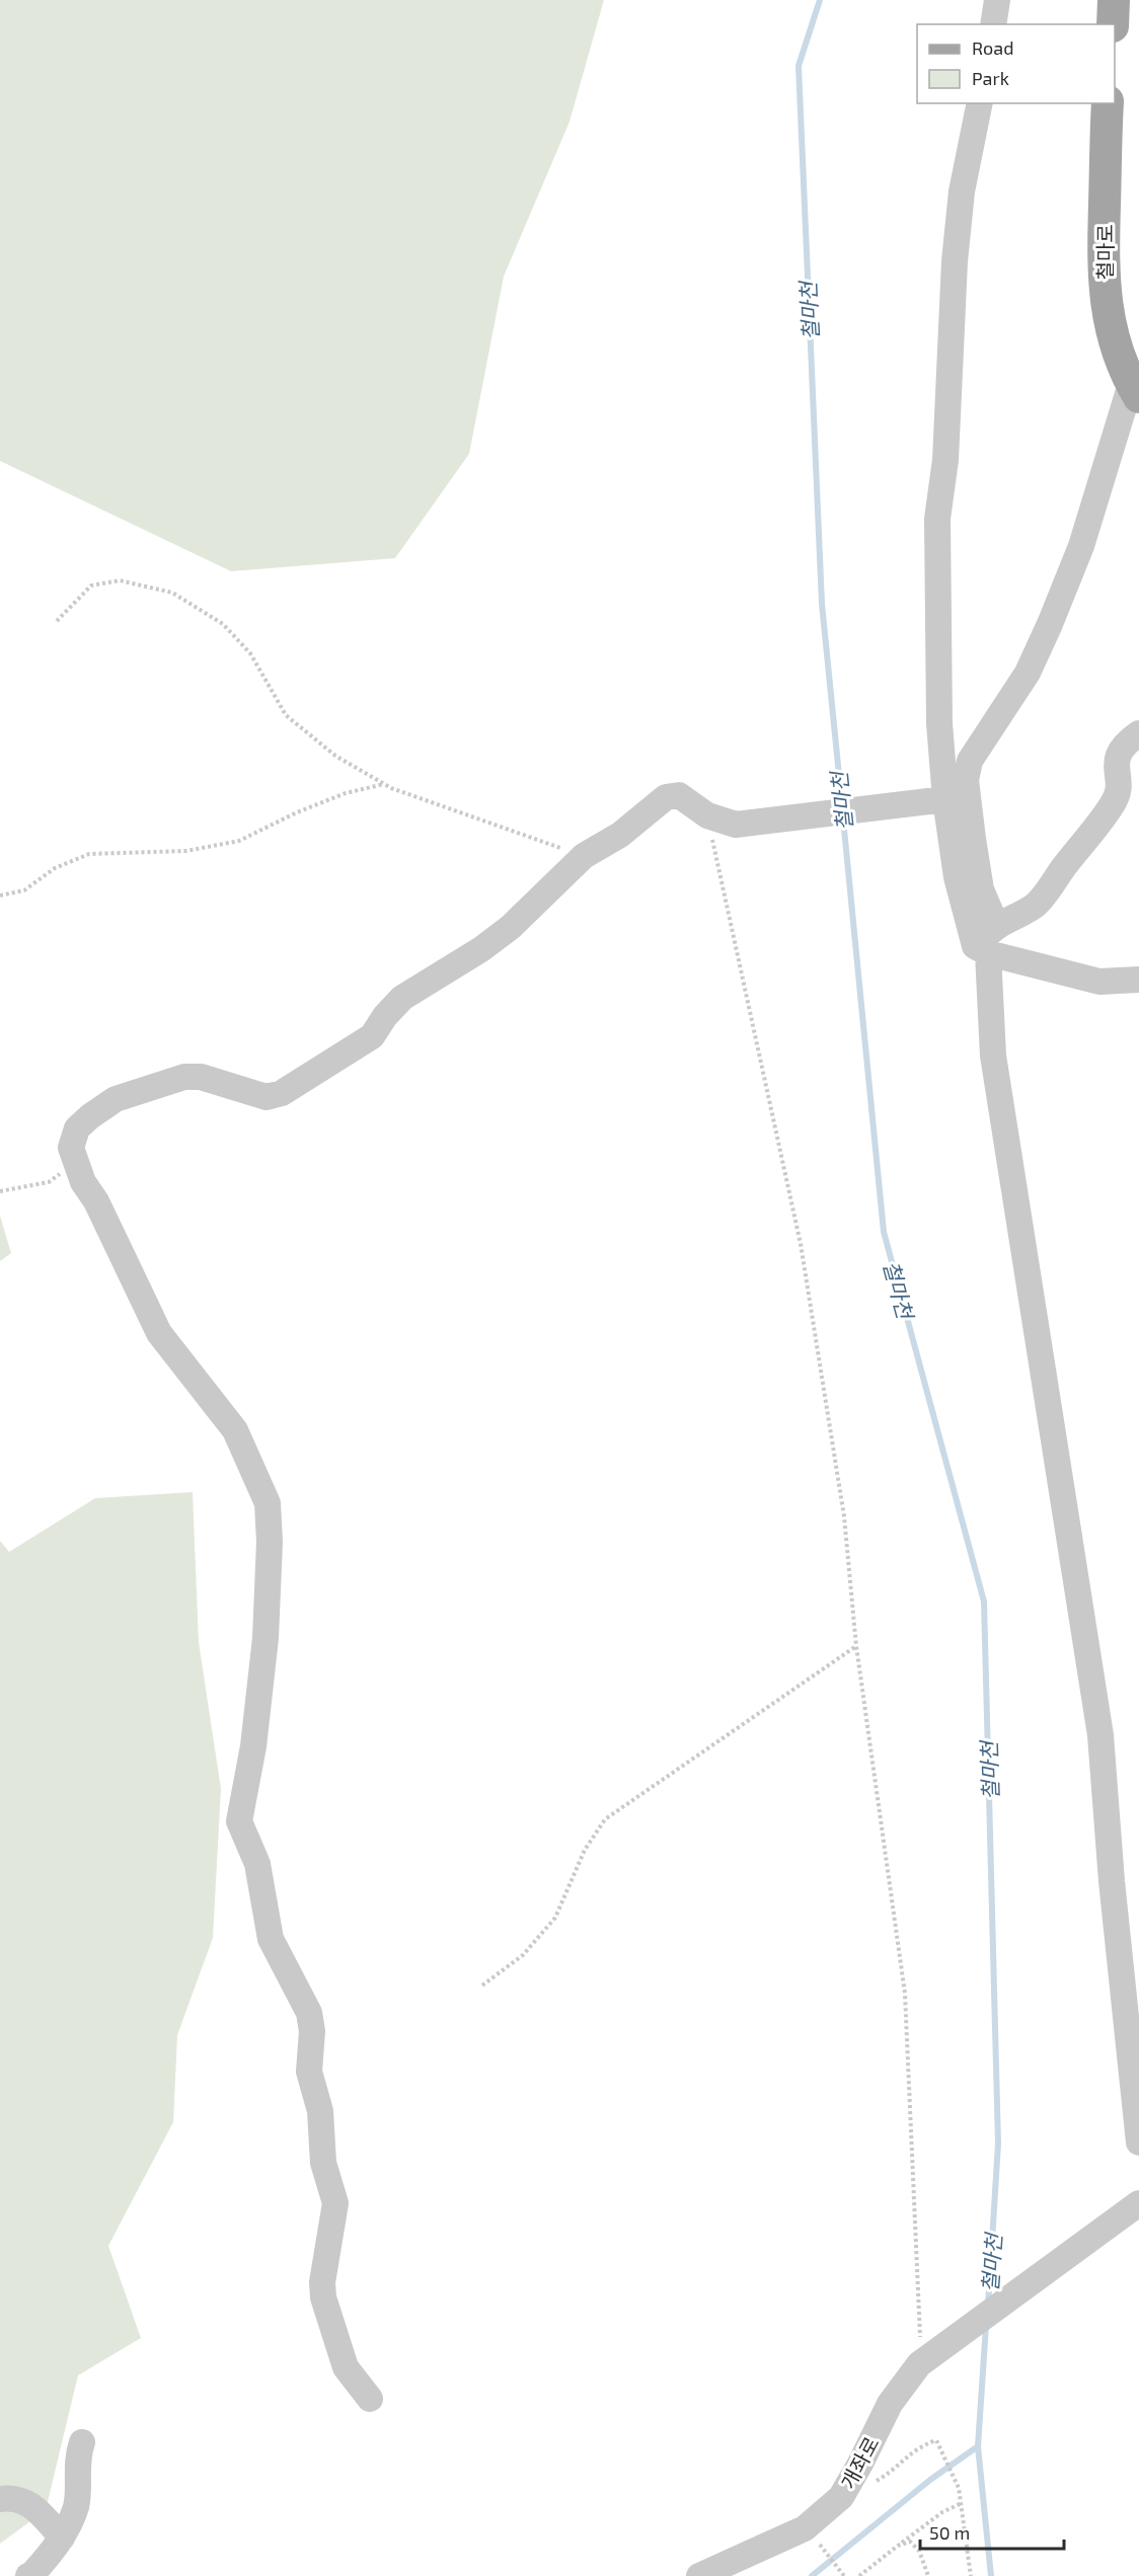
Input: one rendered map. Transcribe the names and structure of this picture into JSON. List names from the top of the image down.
{
  "streets": {
    "main road": ["철마로"],
    "street": ["개좌로"]
  },
  "water": ["철마천"],
  "legend": ["Road", "Park"],
  "scale_bar": "50 m"
}
